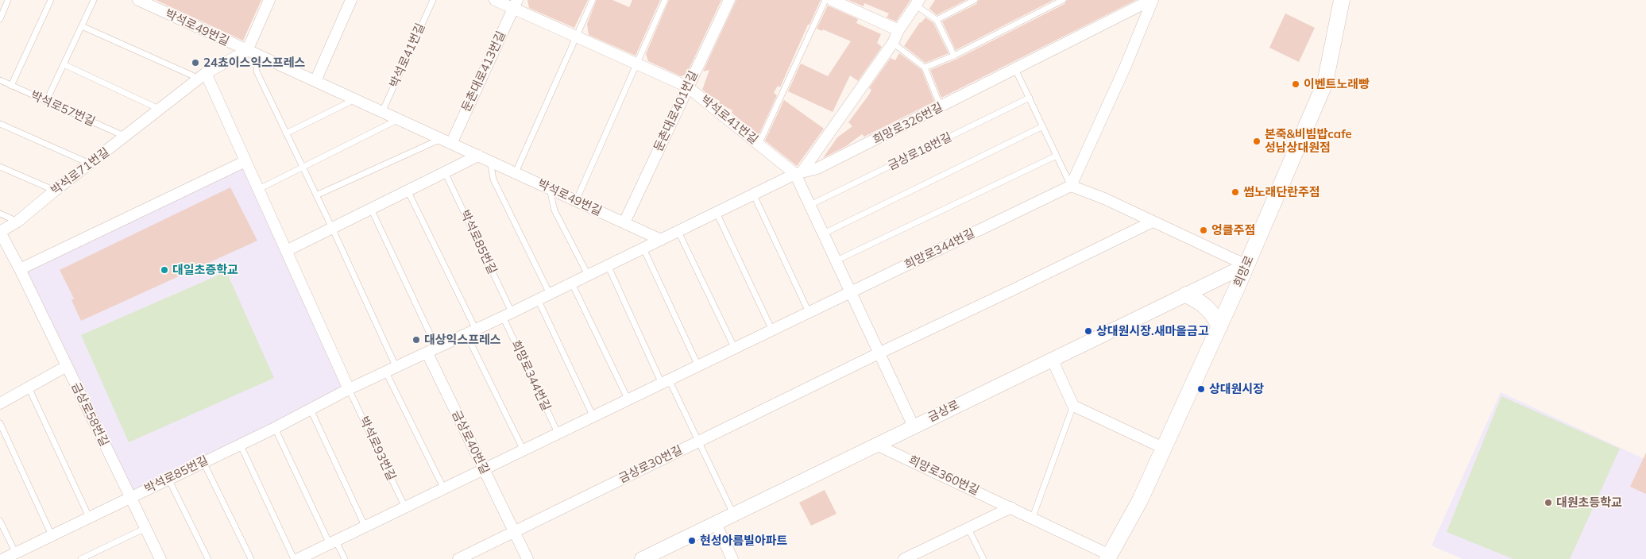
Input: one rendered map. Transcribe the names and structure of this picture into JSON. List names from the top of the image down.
{
  "streets": {
    "main road": ["희망로"],
    "street": [
      "박석로49번길",
      "박석로41번길",
      "둔촌대로413번길",
      "둔촌대로401번길",
      "희망로326번길",
      "박석로71번길",
      "박석로85번길",
      "희망로344번길",
      "금상로",
      "금상로58번길",
      "금상로40번길",
      "금상로30번길",
      "희망로360번길"
    ],
    "lane": ["박석로57번길", "금상로18번길", "박석로93번길"]
  },
  "crossings": [
    ["박석로49번길", "박석로41번길"],
    ["박석로49번길", "둔촌대로413번길"],
    ["박석로49번길", "둔촌대로401번길"],
    ["박석로49번길", "희망로326번길"],
    ["박석로49번길", "박석로71번길"],
    ["박석로49번길", "박석로85번길"],
    ["박석로41번길", "둔촌대로413번길"],
    ["박석로41번길", "둔촌대로401번길"],
    ["박석로41번길", "희망로326번길"],
    ["박석로57번길", "박석로71번길"],
    ["희망로326번길", "박석로85번길"],
    ["희망로326번길", "희망로344번길"],
    ["박석로71번길", "금상로58번길"],
    ["박석로85번길", "희망로344번길"],
    ["박석로85번길", "금상로58번길"],
    ["박석로85번길", "금상로40번길"],
    ["박석로85번길", "박석로93번길"],
    ["희망로344번길", "금상로40번길"],
    ["희망로", "금상로"],
    ["희망로", "희망로360번길"],
    ["금상로", "희망로360번길"],
    ["금상로40번길", "금상로30번길"]
  ],
  "places": [
    "24쵸이스익스프레스",
    "이벤트노래빵",
    "본죽&비빔밥cafe 성남상대원점",
    "썸노래단란주점",
    "엉클주점",
    "대일초증학교",
    "상대원시장.새마을금고",
    "대상익스프레스",
    "상대원시장",
    "대원초등학교",
    "현성아름빌아파트"
  ]
}
